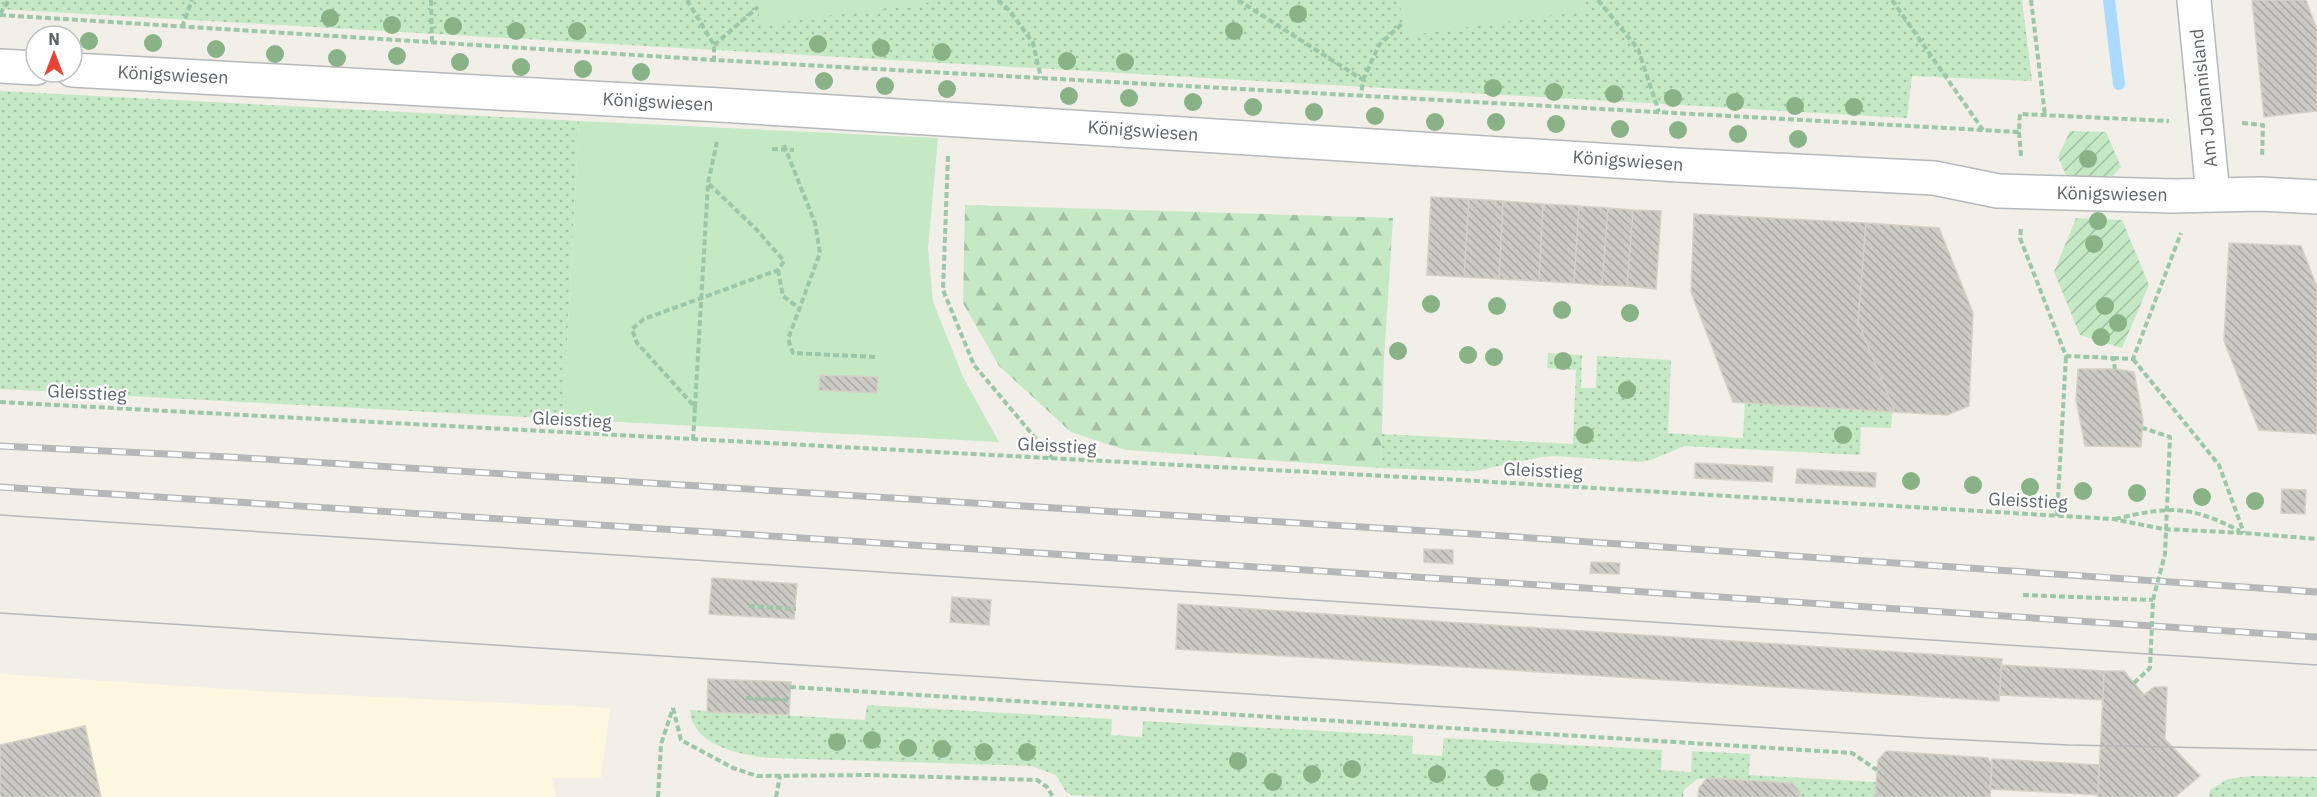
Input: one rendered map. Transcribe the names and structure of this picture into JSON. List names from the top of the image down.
{
  "streets": {
    "street": ["Königswiesen", "Am Johannisland"],
    "path": ["Gleisstieg"]
  },
  "crossings": [
    ["Königswiesen", "Am Johannisland"]
  ],
  "north": "top"
}
